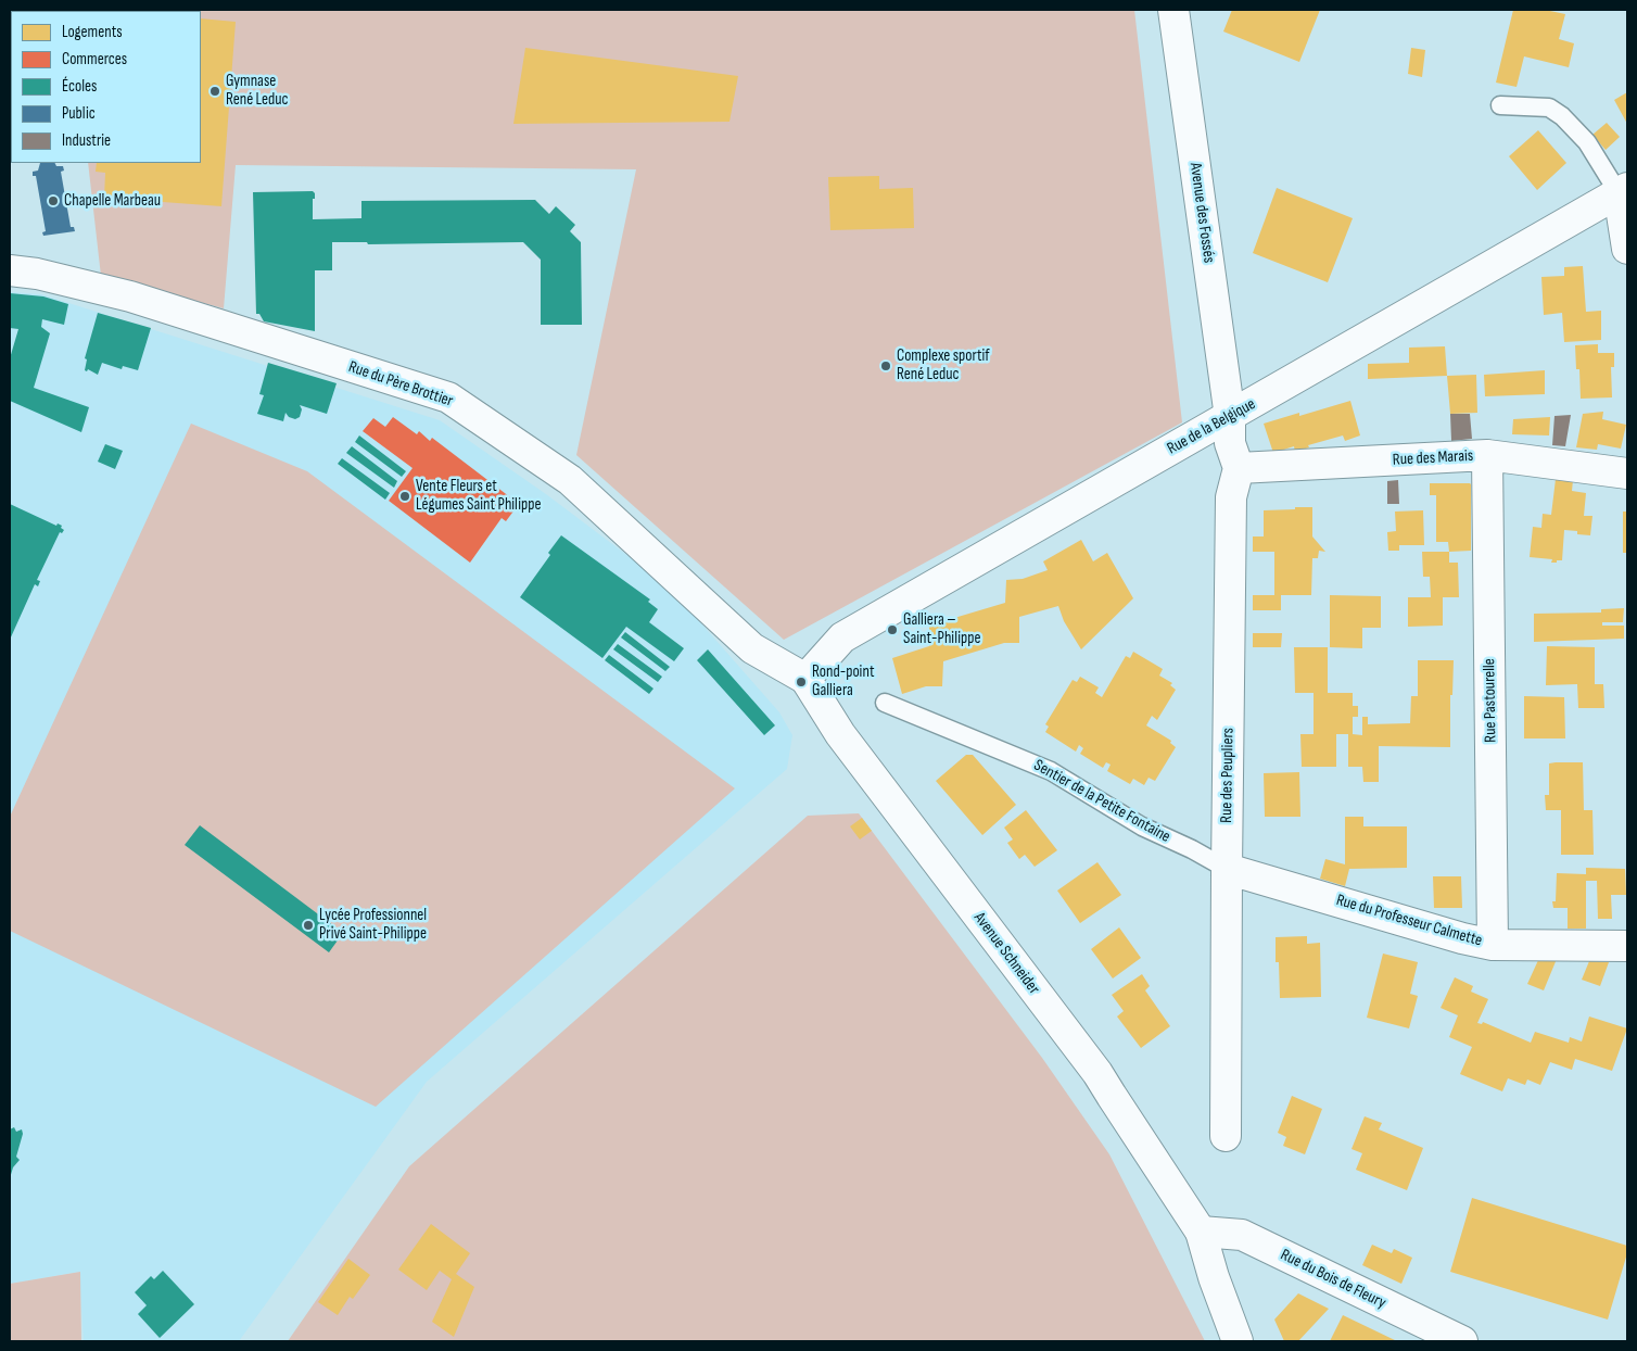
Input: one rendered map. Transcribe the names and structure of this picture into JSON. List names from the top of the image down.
{
  "streets": {
    "street": [
      "Avenue des Fossés",
      "Rue du Père Brottier",
      "Rue de la Belgique",
      "Rue des Marais",
      "Rue Pastourelle",
      "Rue des Peupliers",
      "Rue du Professeur Calmette",
      "Avenue Schneider",
      "Rue du Bois de Fleury"
    ],
    "lane": ["Sentier de la Petite Fontaine"]
  },
  "crossings": [
    ["Avenue des Fossés", "Rue de la Belgique"],
    ["Rue du Père Brottier", "Rue de la Belgique"],
    ["Rue du Père Brottier", "Avenue Schneider"],
    ["Rue de la Belgique", "Avenue Schneider"],
    ["Rue des Marais", "Rue Pastourelle"],
    ["Rue des Marais", "Rue des Peupliers"],
    ["Rue Pastourelle", "Rue du Professeur Calmette"],
    ["Rue des Peupliers", "Sentier de la Petite Fontaine"],
    ["Rue des Peupliers", "Rue du Professeur Calmette"],
    ["Sentier de la Petite Fontaine", "Rue du Professeur Calmette"],
    ["Avenue Schneider", "Rue du Bois de Fleury"]
  ],
  "places": [
    "Gymnase René Leduc",
    "Chapelle Marbeau",
    "Complexe sportif René Leduc",
    "Vente Fleurs et Légumes Saint Philippe",
    "Galliera – Saint-Philippe",
    "Rond-point Galliera",
    "Lycée Professionnel Privé Saint-Philippe"
  ],
  "legend": [
    "Logements",
    "Commerces",
    "Écoles",
    "Public",
    "Industrie"
  ]
}
